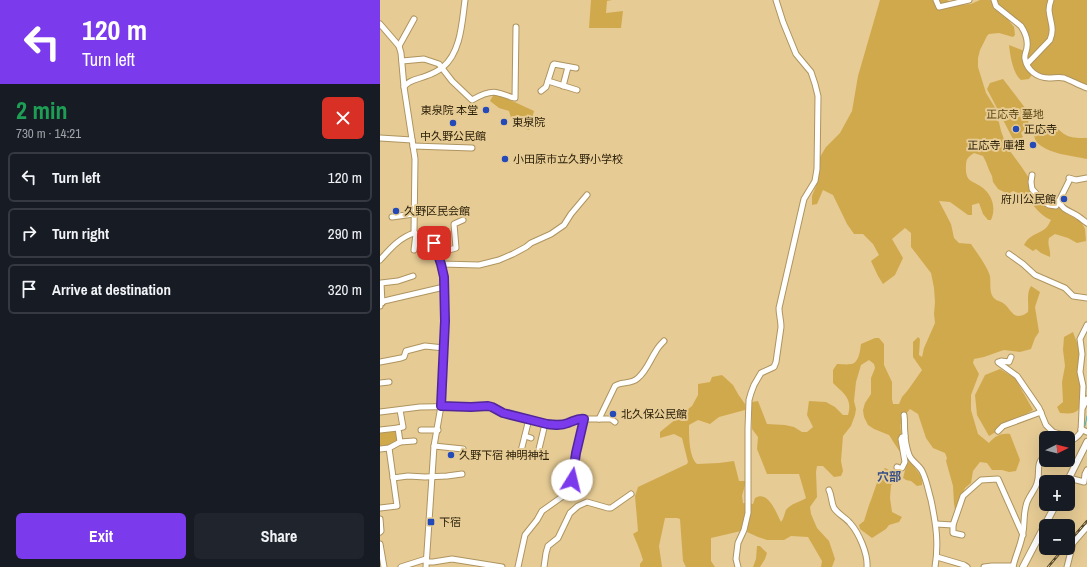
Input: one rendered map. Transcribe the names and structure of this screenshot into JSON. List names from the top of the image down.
{
  "districts": ["穴部"],
  "parks": ["正応寺 墓地"],
  "places": {
    "other": [
      "東泉院 本堂",
      "東泉院",
      "中久野公民館",
      "正応寺",
      "正応寺 庫裡",
      "小田原市立久野小学校",
      "府川公民館",
      "久野区民会館",
      "北久保公民館",
      "久野下宿 神明神社"
    ],
    "transit": ["下宿"]
  },
  "north": "right",
  "page": {
    "turn": ["120 m", "Turn left"],
    "heading": ["2 min", "730 m · 14:21"],
    "list": [
      {
        "name": "Turn left",
        "value": "120 m"
      },
      {
        "name": "Turn right",
        "value": "290 m"
      },
      {
        "name": "Arrive at destination",
        "value": "320 m"
      }
    ],
    "map_buttons": ["+", "−"],
    "buttons": ["Exit", "Share"]
  }
}
